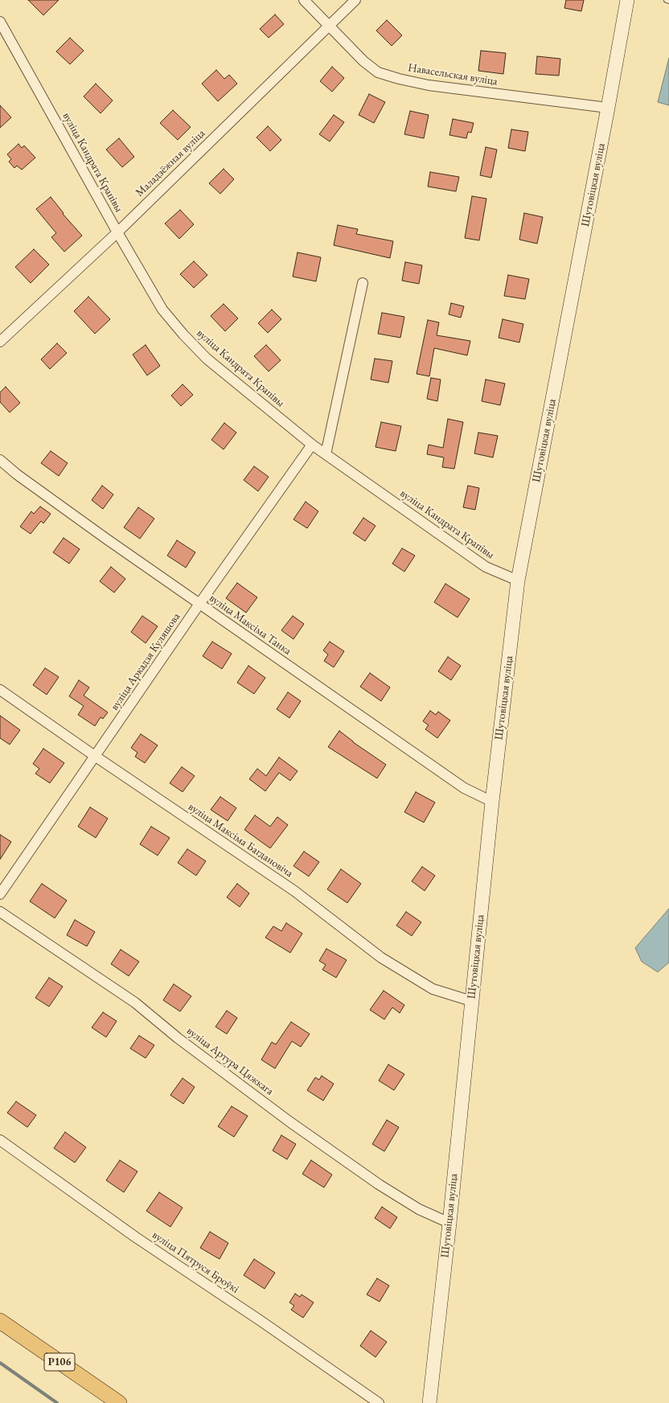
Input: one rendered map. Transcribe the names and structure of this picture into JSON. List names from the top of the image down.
{
  "streets": {
    "main road": ["Шутовіцкая вуліца", "Р106"],
    "street": [
      "Навасельская вуліца",
      "вуліца Кандрата Крапівы",
      "Маладзёжная вуліца",
      "вуліца Максіма Танка",
      "вуліца Аркадзя Куляшова",
      "вуліца Максіма Багдановіча",
      "вуліца Артура Цяжкага",
      "вуліца Пятруся Броўкі"
    ]
  },
  "crossings": [
    ["Навасельская вуліца", "Маладзёжная вуліца"],
    ["Навасельская вуліца", "Шутовіцкая вуліца"],
    ["вуліца Кандрата Крапівы", "Маладзёжная вуліца"],
    ["вуліца Кандрата Крапівы", "Шутовіцкая вуліца"],
    ["вуліца Кандрата Крапівы", "вуліца Аркадзя Куляшова"],
    ["Шутовіцкая вуліца", "вуліца Максіма Танка"],
    ["Шутовіцкая вуліца", "вуліца Максіма Багдановіча"],
    ["Шутовіцкая вуліца", "вуліца Артура Цяжкага"],
    ["вуліца Максіма Танка", "вуліца Аркадзя Куляшова"],
    ["вуліца Аркадзя Куляшова", "вуліца Максіма Багдановіча"]
  ]
}
